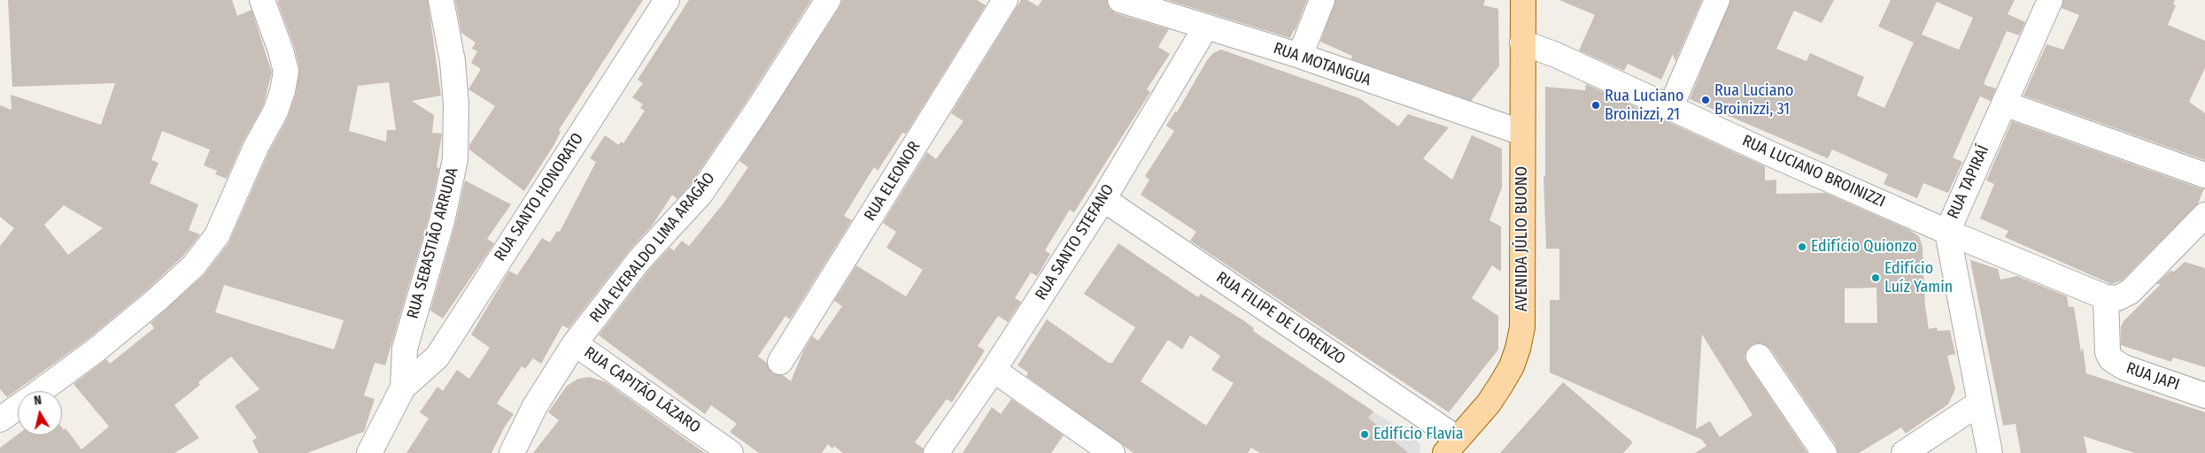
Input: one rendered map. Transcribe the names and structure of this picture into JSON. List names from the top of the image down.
{
  "streets": {
    "main road": ["AVENIDA JÚLIO BUONO"],
    "street": [
      "RUA MOTANGUA",
      "RUA LUCIANO BROINIZZI",
      "RUA ELEONOR",
      "RUA TAPIRAÍ",
      "RUA SANTO HONORATO",
      "RUA SANTO STEFANO",
      "RUA SEBASTIÃO ARRUDA",
      "RUA EVERALDO LIMA ARAGÃO",
      "RUA FILIPE DE LORENZO",
      "RUA JAPI",
      "RUA CAPITÃO LÁZARO"
    ]
  },
  "crossings": [
    ["RUA MOTANGUA", "AVENIDA JÚLIO BUONO"],
    ["RUA MOTANGUA", "RUA SANTO STEFANO"],
    ["RUA LUCIANO BROINIZZI", "RUA TAPIRAÍ"],
    ["RUA LUCIANO BROINIZZI", "AVENIDA JÚLIO BUONO"],
    ["RUA LUCIANO BROINIZZI", "RUA JAPI"],
    ["RUA SANTO HONORATO", "RUA SEBASTIÃO ARRUDA"],
    ["AVENIDA JÚLIO BUONO", "RUA FILIPE DE LORENZO"],
    ["RUA SANTO STEFANO", "RUA FILIPE DE LORENZO"],
    ["RUA EVERALDO LIMA ARAGÃO", "RUA CAPITÃO LÁZARO"]
  ],
  "places": [
    "Rua Luciano Broinizzi, 31",
    "Rua Luciano Broinizzi, 21",
    "Edifício Quionzo",
    "Edifício Luíz Yamin",
    "Edifício Flavia"
  ],
  "north": "top"
}
